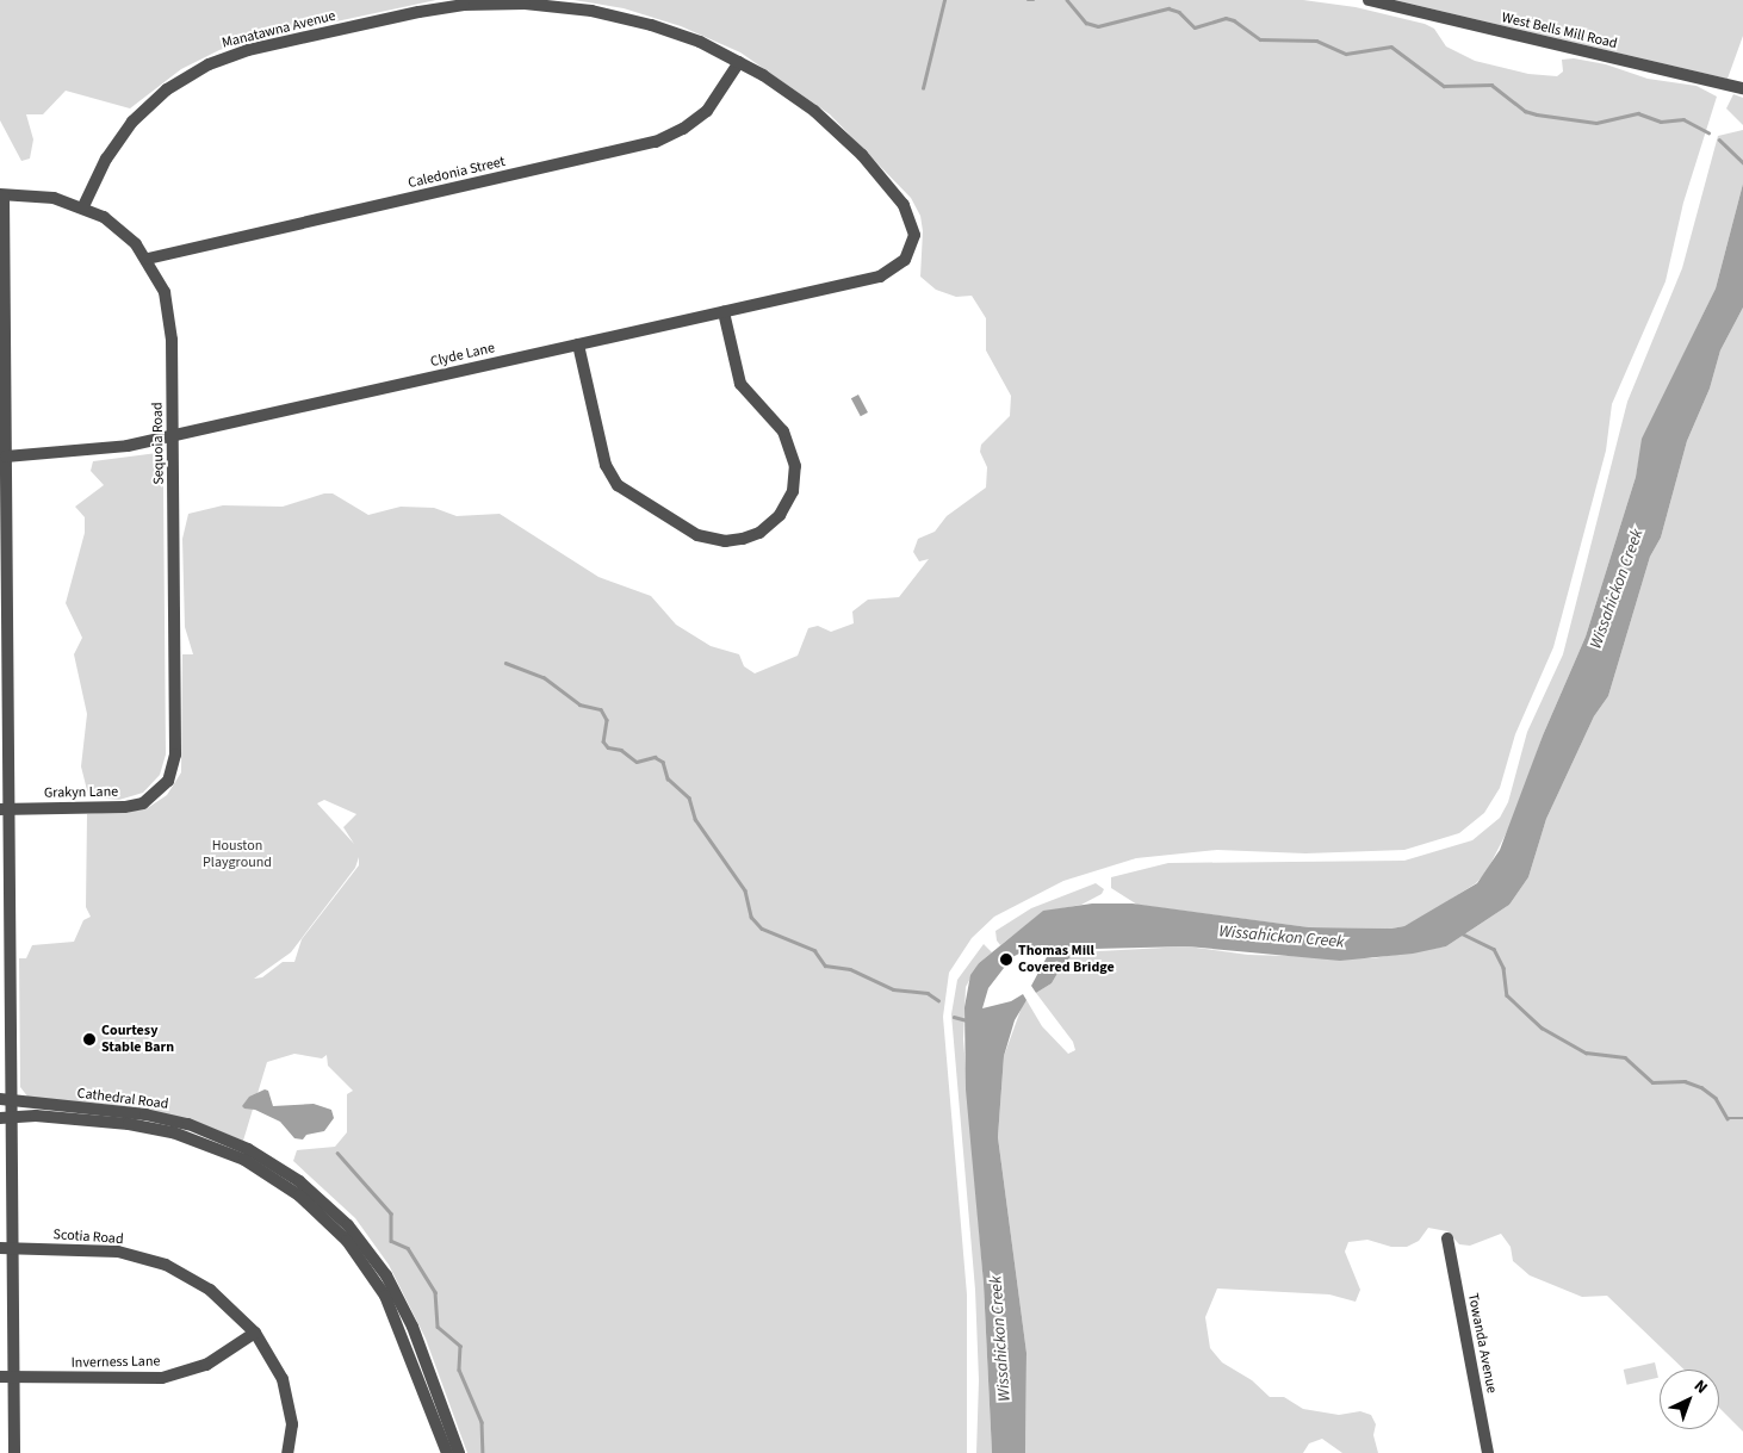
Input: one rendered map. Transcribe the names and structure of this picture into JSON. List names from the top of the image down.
{
  "streets": {
    "street": [
      "Manatawna Avenue",
      "West Bells Mill Road",
      "Caledonia Street",
      "Clyde Lane",
      "Sequoia Road",
      "Grakyn Lane",
      "Cathedral Road",
      "Scotia Road",
      "Towanda Avenue",
      "Inverness Lane"
    ]
  },
  "crossings": [
    ["Manatawna Avenue", "Caledonia Street"],
    ["Manatawna Avenue", "Clyde Lane"],
    ["Manatawna Avenue", "Sequoia Road"],
    ["Caledonia Street", "Sequoia Road"],
    ["Clyde Lane", "Sequoia Road"],
    ["Sequoia Road", "Grakyn Lane"],
    ["Scotia Road", "Inverness Lane"]
  ],
  "water": ["Wissahickon Creek"],
  "parks": ["Houston Playground"],
  "places": ["Thomas Mill Covered Bridge", "Courtesy Stable Barn"],
  "north": "top right"
}
